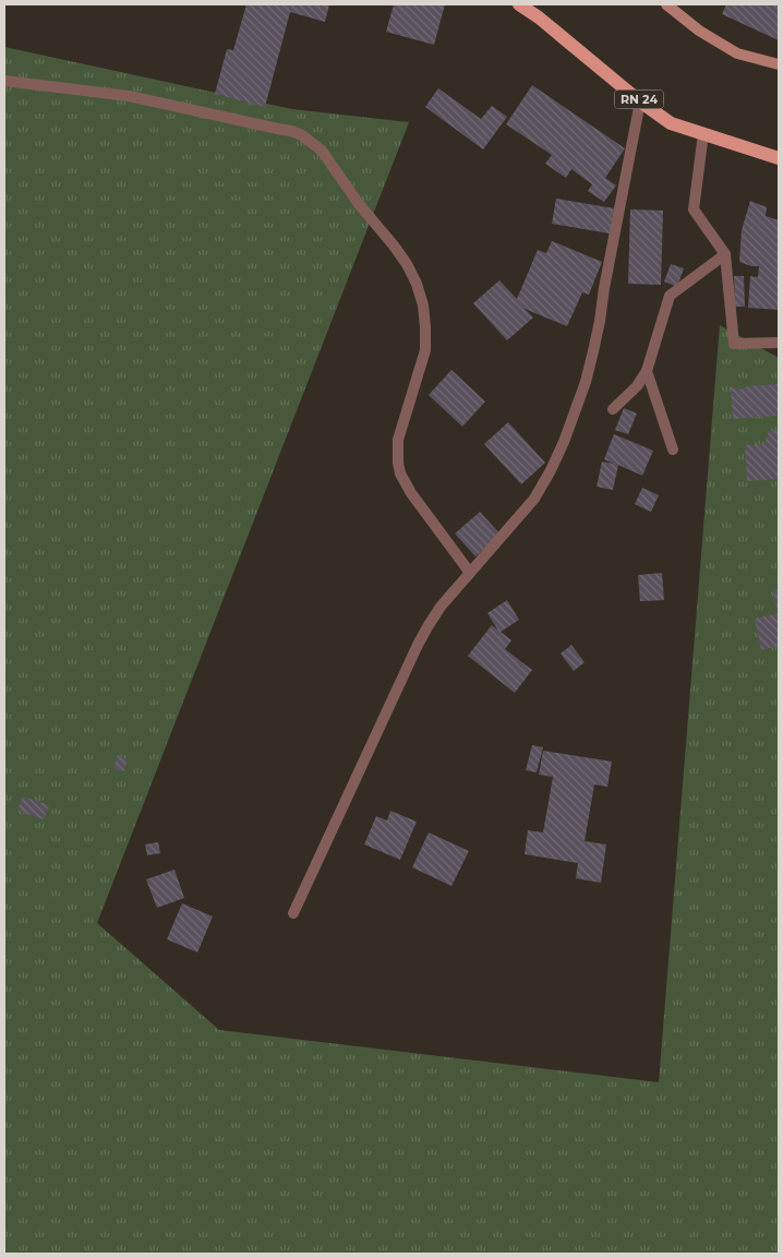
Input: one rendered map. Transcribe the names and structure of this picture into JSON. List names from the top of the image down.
{
  "streets": {
    "main road": ["RN 24"]
  }
}
